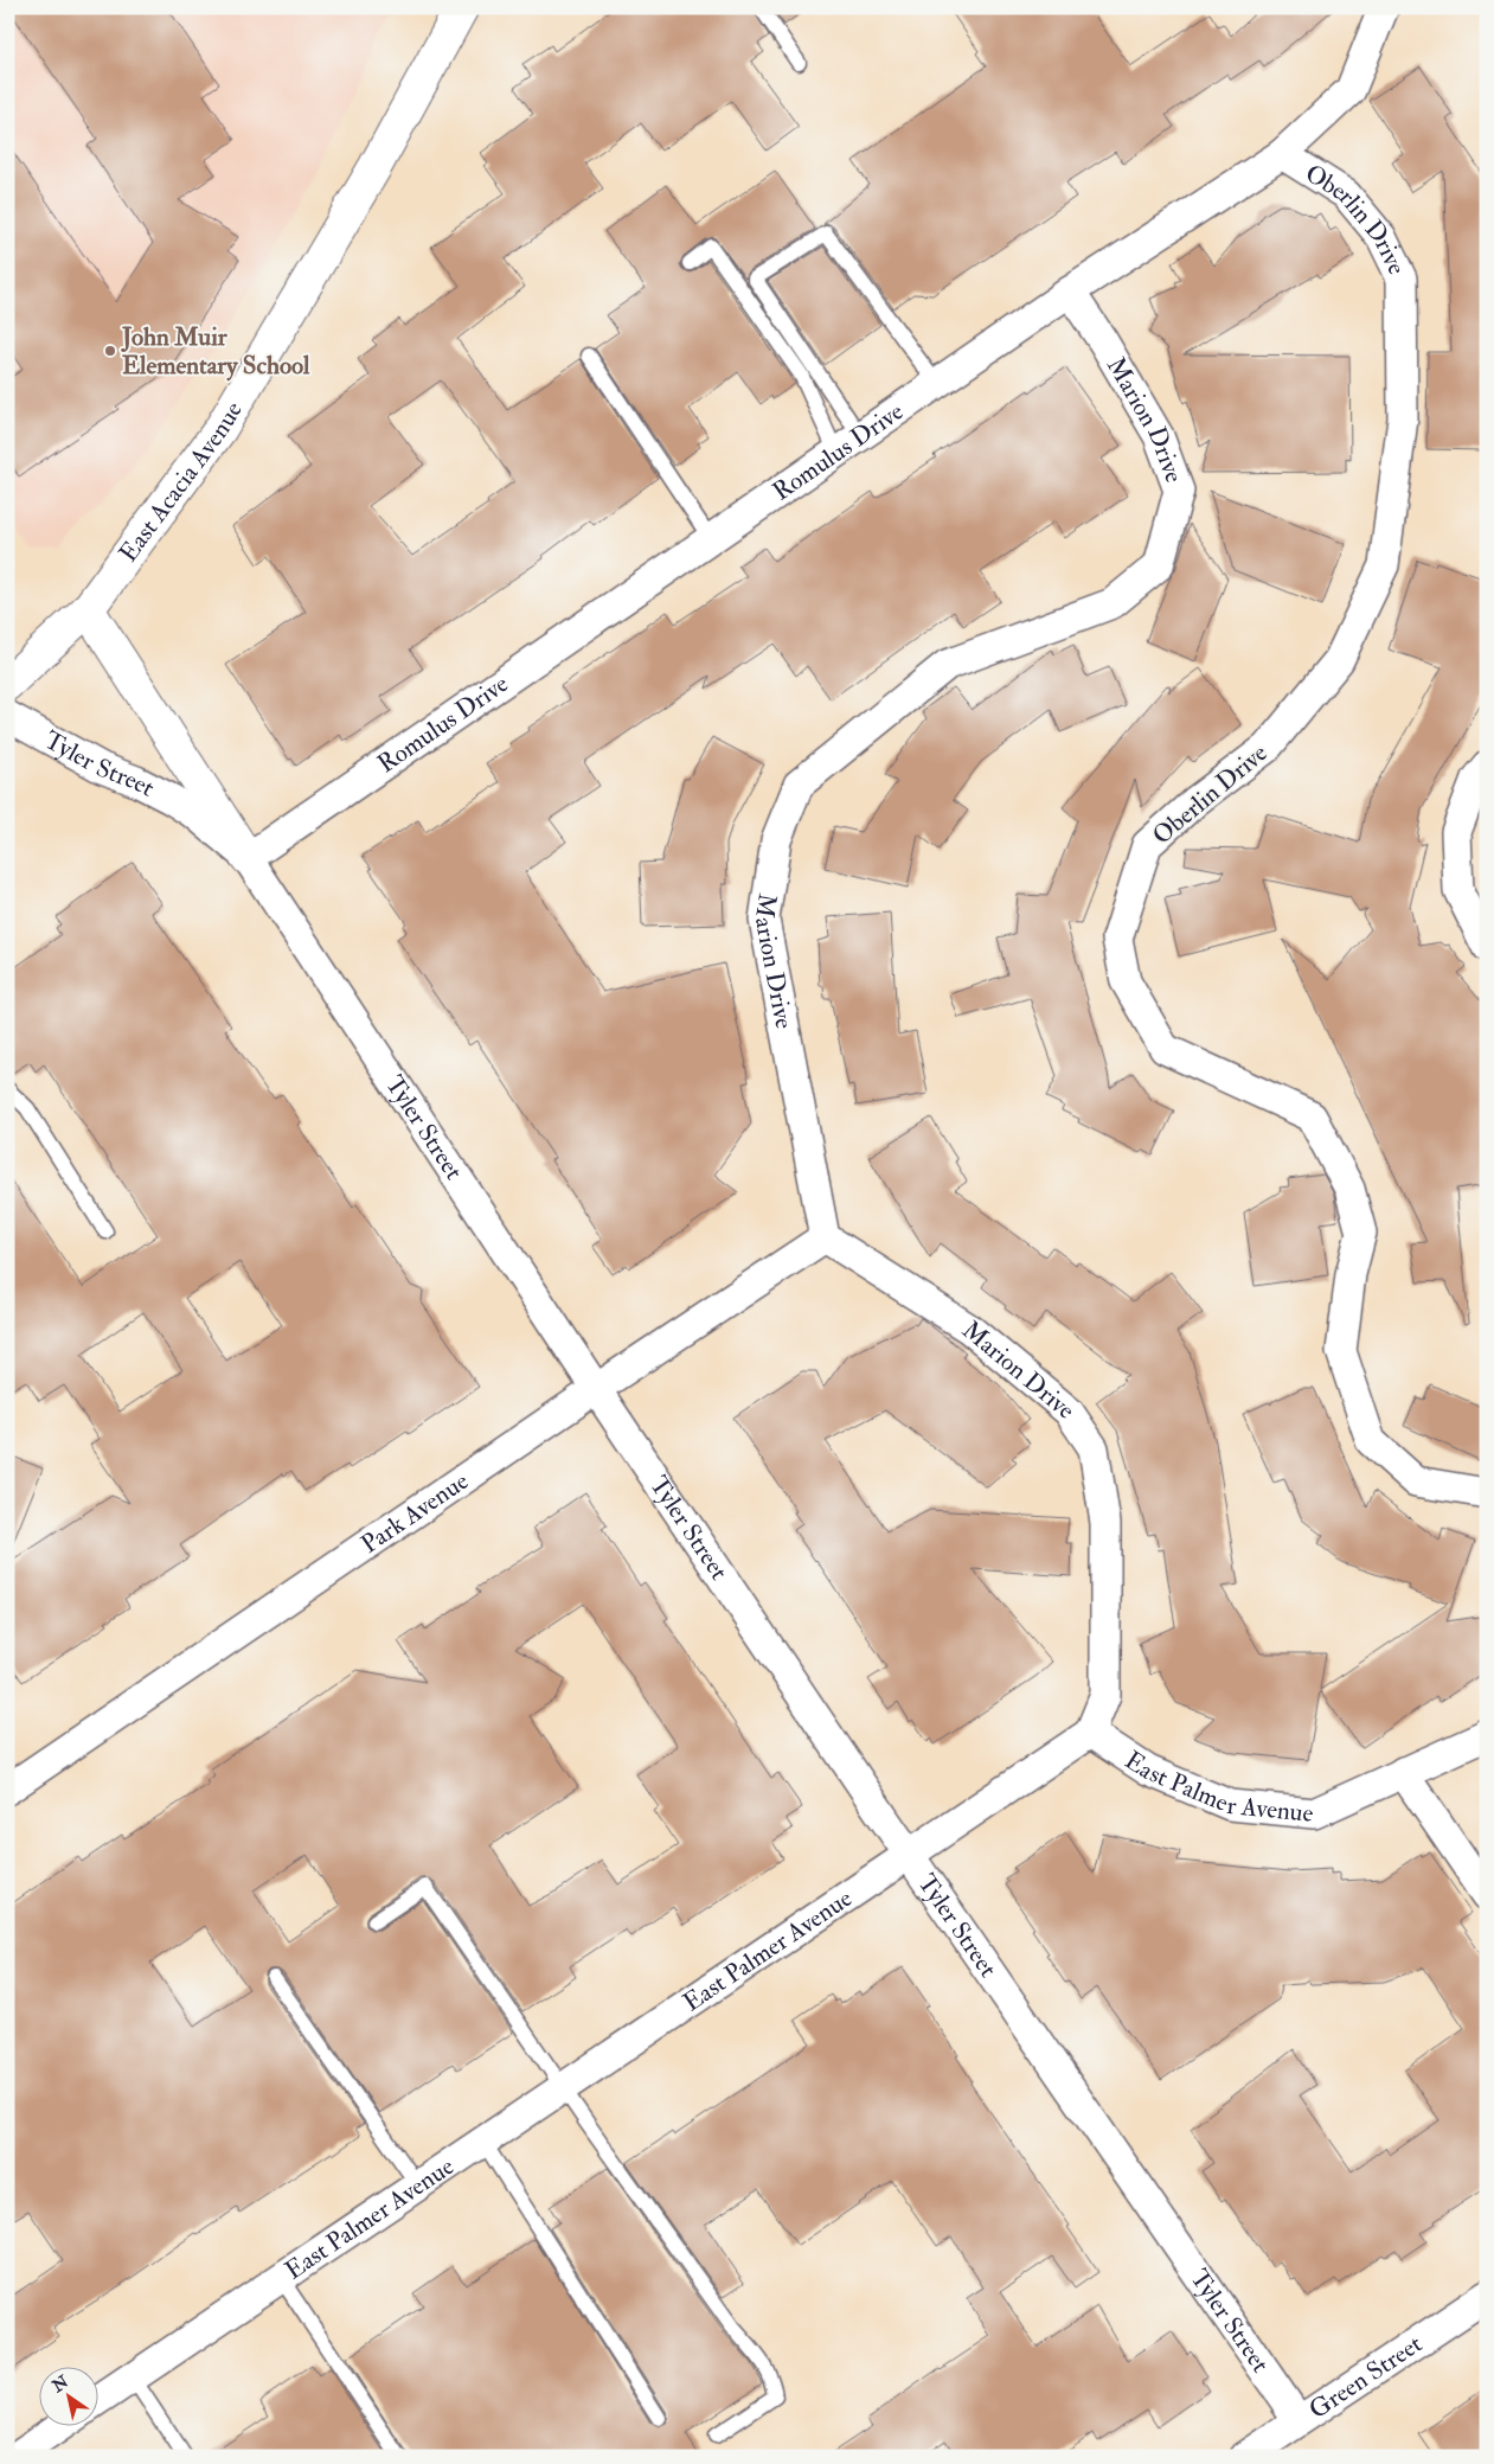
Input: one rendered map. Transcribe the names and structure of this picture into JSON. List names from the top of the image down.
{
  "streets": {
    "street": [
      "Oberlin Drive",
      "Marion Drive",
      "Romulus Drive",
      "East Acacia Avenue",
      "Tyler Street",
      "Park Avenue",
      "East Palmer Avenue",
      "Green Street"
    ]
  },
  "crossings": [
    ["Oberlin Drive", "Romulus Drive"],
    ["Marion Drive", "Romulus Drive"],
    ["Marion Drive", "Park Avenue"],
    ["Marion Drive", "East Palmer Avenue"],
    ["Romulus Drive", "Tyler Street"],
    ["Tyler Street", "Park Avenue"],
    ["Tyler Street", "East Palmer Avenue"],
    ["Tyler Street", "Green Street"]
  ],
  "places": ["John Muir Elementary School"],
  "north": "top left"
}
